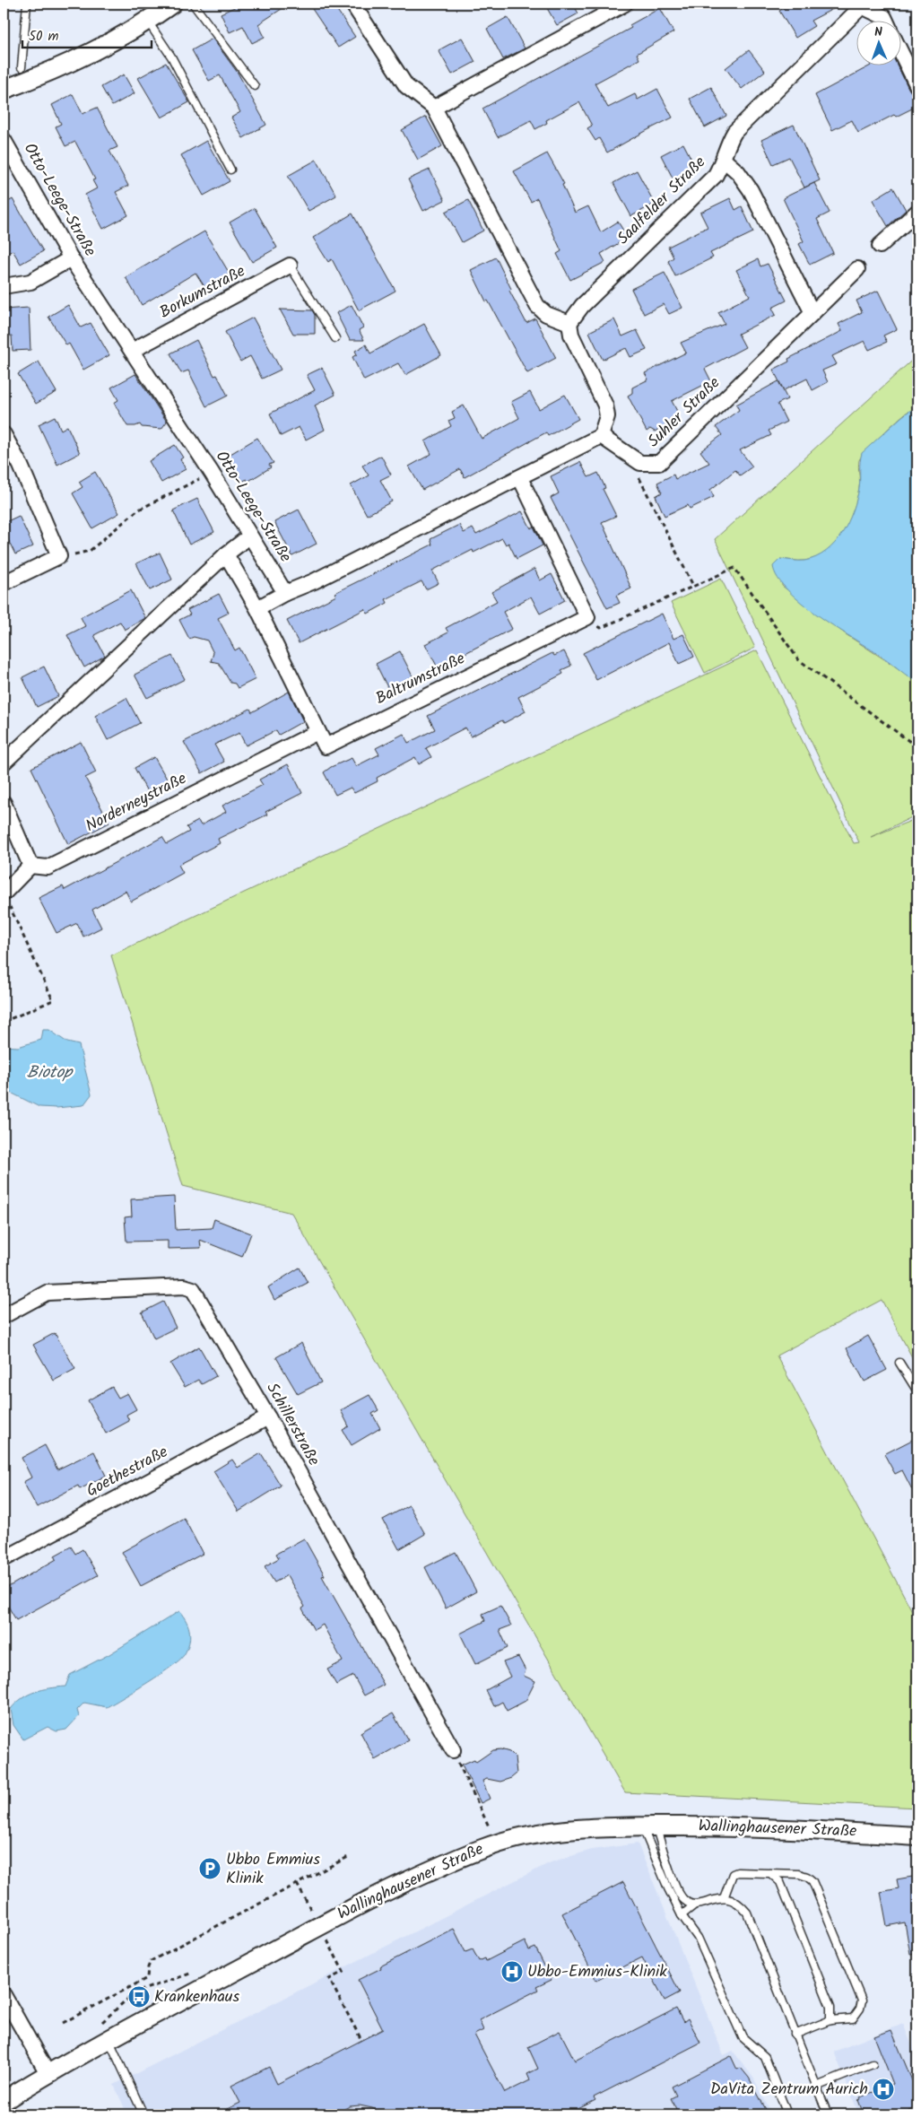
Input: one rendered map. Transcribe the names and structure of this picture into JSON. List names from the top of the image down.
{
  "streets": {
    "street": [
      "Otto-Leege-Straße",
      "Saalfelder Straße",
      "Borkumstraße",
      "Suhler Straße",
      "Baltrumstraße",
      "Norderneystraße",
      "Schillerstraße",
      "Goethestraße",
      "Wallinghausener Straße"
    ]
  },
  "crossings": [
    ["Otto-Leege-Straße", "Borkumstraße"],
    ["Baltrumstraße", "Norderneystraße"],
    ["Schillerstraße", "Goethestraße"]
  ],
  "water": ["Biotop"],
  "places": {
    "parking": ["Ubbo Emmius Klinik"],
    "hospital": ["Ubbo-Emmius-Klinik", "DaVita Zentrum Aurich"],
    "bus stop": ["Krankenhaus"]
  },
  "scale_bar": "50 m",
  "north": "top"
}
